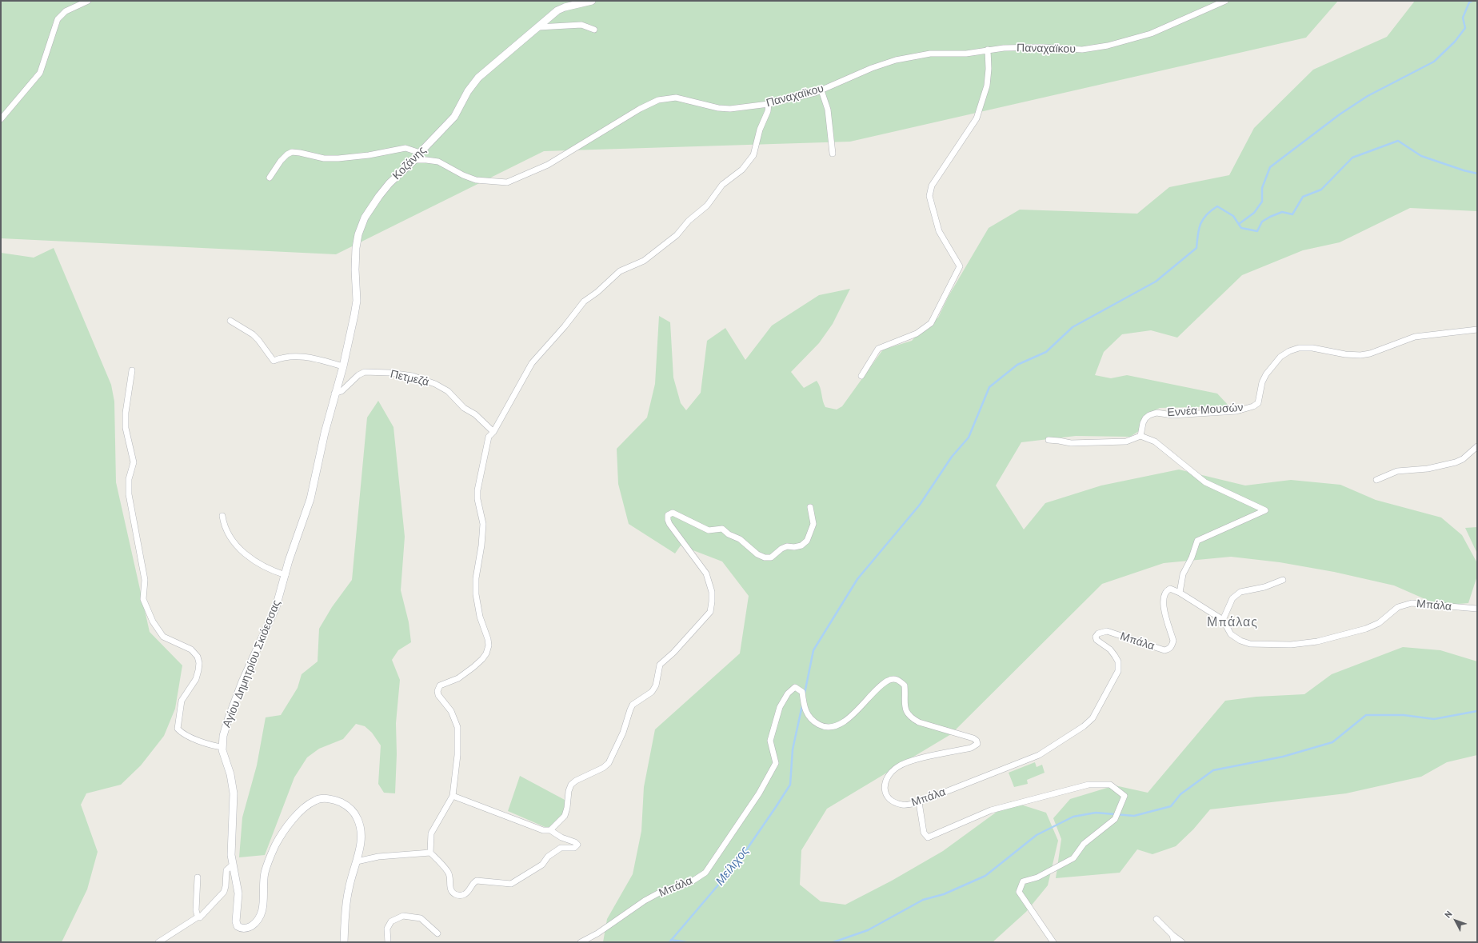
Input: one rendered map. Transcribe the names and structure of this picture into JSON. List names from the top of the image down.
{
  "streets": {
    "street": [
      "Παναχαϊκου",
      "Κοζάνης",
      "Πετμεζά",
      "Εννέα Μουσών",
      "Μπάλα",
      "Αγίου Δημητρίου Σκιόεσσας"
    ]
  },
  "crossings": [
    ["Παναχαϊκου", "Κοζάνης"],
    ["Κοζάνης", "Πετμεζά"],
    ["Κοζάνης", "Αγίου Δημητρίου Σκιόεσσας"],
    ["Πετμεζά", "Αγίου Δημητρίου Σκιόεσσας"]
  ],
  "districts": ["Μπάλας"],
  "water": ["Μείλιχος"],
  "north": "top left"
}
